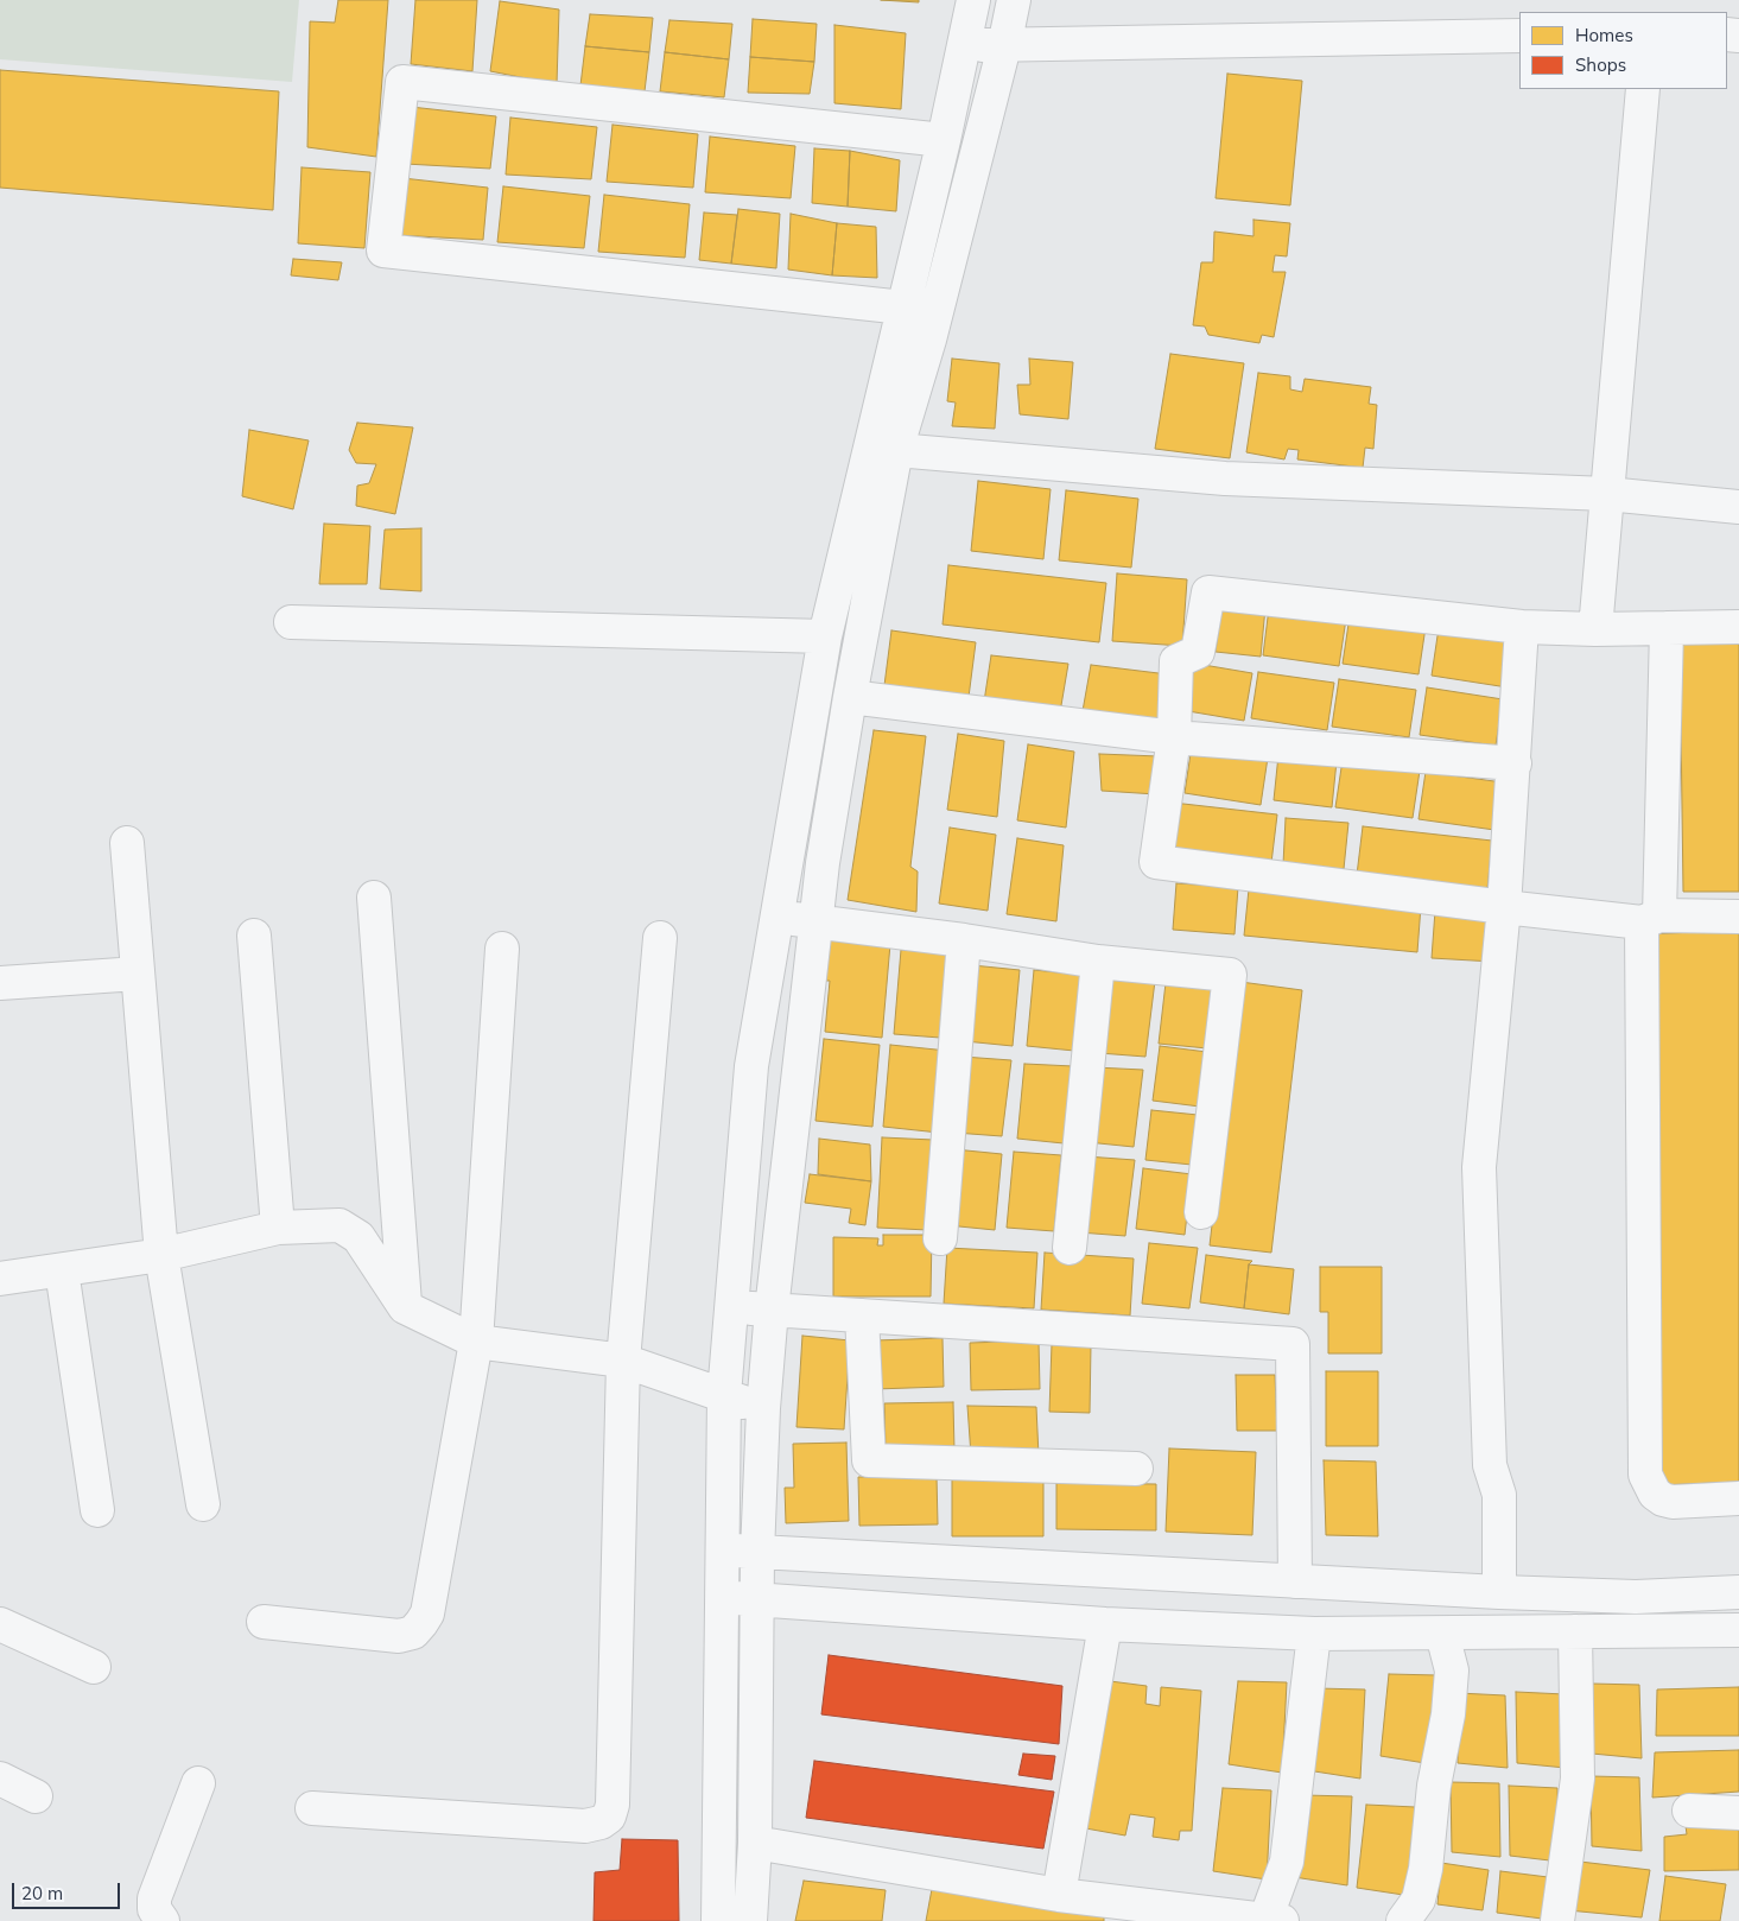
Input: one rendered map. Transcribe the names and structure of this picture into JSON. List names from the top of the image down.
{
  "legend": ["Homes", "Shops"],
  "scale_bar": "20 m"
}
